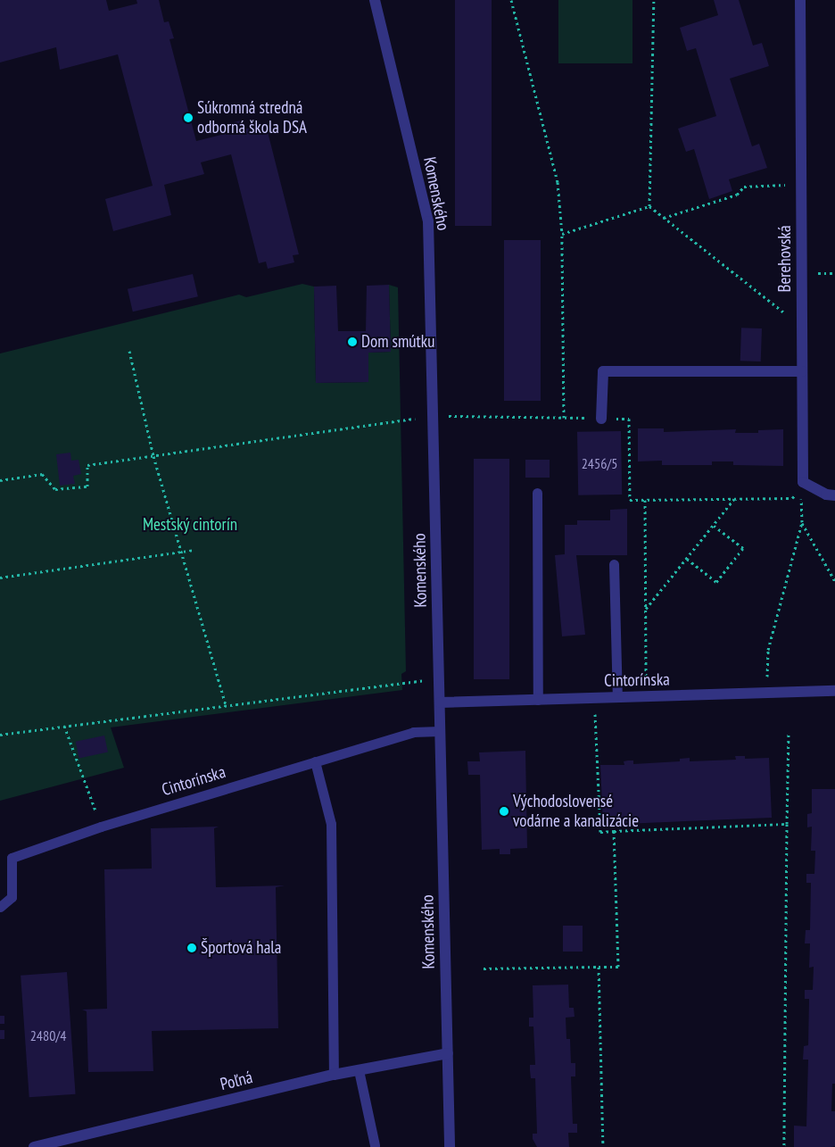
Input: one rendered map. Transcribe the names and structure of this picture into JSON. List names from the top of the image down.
{
  "streets": {
    "street": [
      "Komenského",
      "Berehovská",
      "Cintorínska",
      "Poľná"
    ]
  },
  "crossings": [
    ["Komenského", "Cintorínska"],
    ["Komenského", "Poľná"]
  ],
  "parks": ["Mestský cintorín"],
  "places": [
    "Súkromná stredná odborná škola DSA",
    "Dom smútku",
    "Východoslovensé vodárne a kanalizácie",
    "Športová hala"
  ],
  "house_numbers": ["2456/5", "2480/4"]
}
